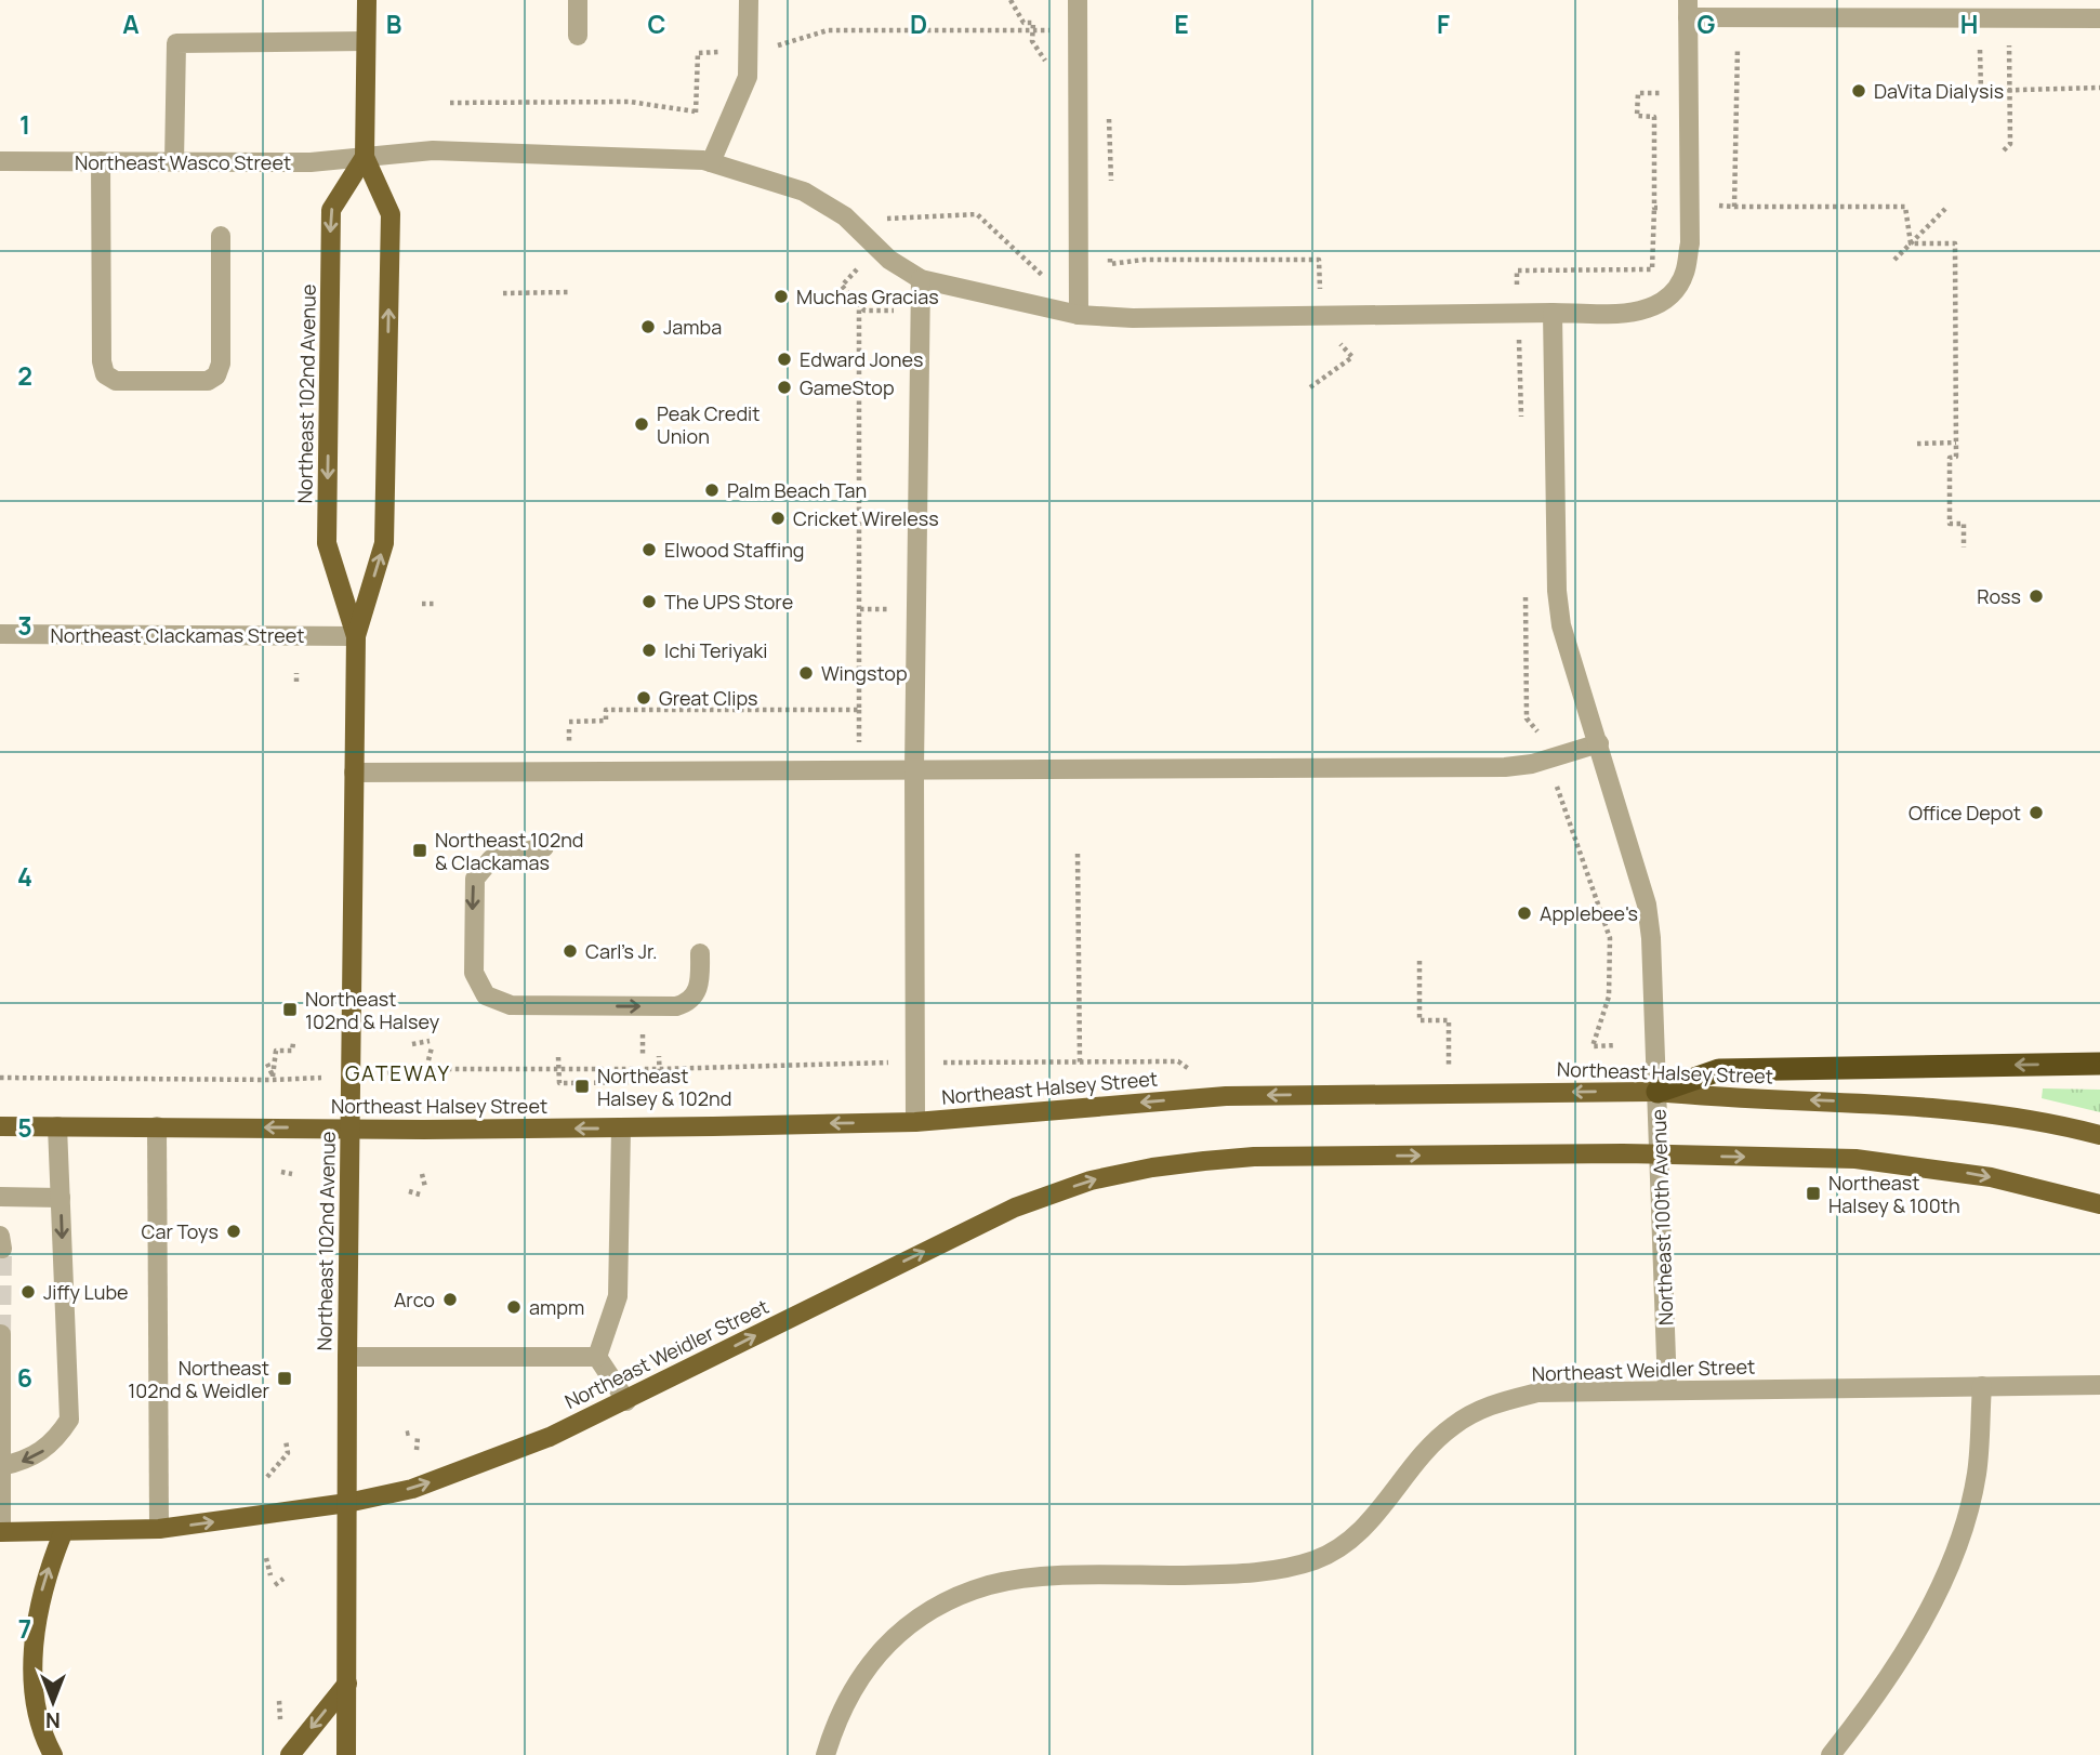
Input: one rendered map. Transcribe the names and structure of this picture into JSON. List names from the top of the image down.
{
  "streets": {
    "main road": ["Northeast 102nd Avenue", "Northeast Halsey Street", "Northeast Weidler Street"],
    "street": ["Northeast Wasco Street", "Northeast Clackamas Street", "Northeast 100th Avenue"]
  },
  "crossings": [
    ["Northeast Wasco Street", "Northeast 102nd Avenue"],
    ["Northeast Wasco Street", "Northeast 100th Avenue"],
    ["Northeast 102nd Avenue", "Northeast Clackamas Street"],
    ["Northeast 102nd Avenue", "Northeast Halsey Street"],
    ["Northeast 102nd Avenue", "Northeast Weidler Street"],
    ["Northeast Halsey Street", "Northeast 100th Avenue"],
    ["Northeast 100th Avenue", "Northeast Weidler Street"]
  ],
  "one_way": ["Northeast Halsey Street", "Northeast Weidler Street"],
  "districts": ["GATEWAY"],
  "places": {
    "other": [
      "DaVita Dialysis",
      "Muchas Gracias",
      "Jamba",
      "Edward Jones",
      "GameStop",
      "Peak Credit Union",
      "Palm Beach Tan",
      "Cricket Wireless",
      "Elwood Staffing",
      "Ross",
      "The UPS Store",
      "Ichi Teriyaki",
      "Wingstop",
      "Great Clips",
      "Office Depot",
      "Applebee's",
      "Carl's Jr.",
      "Car Toys",
      "Jiffy Lube",
      "Arco",
      "ampm"
    ],
    "transit": [
      "Northeast 102nd & Clackamas",
      "Northeast 102nd & Halsey",
      "Northeast Halsey & 102nd",
      "Northeast Halsey & 100th",
      "Northeast 102nd & Weidler"
    ]
  },
  "north": "bottom",
  "grid": {
    "columns": [
      "A",
      "B",
      "C",
      "D",
      "E",
      "F",
      "G",
      "H"
    ],
    "rows": [
      "1",
      "2",
      "3",
      "4",
      "5",
      "6",
      "7"
    ]
  }
}
